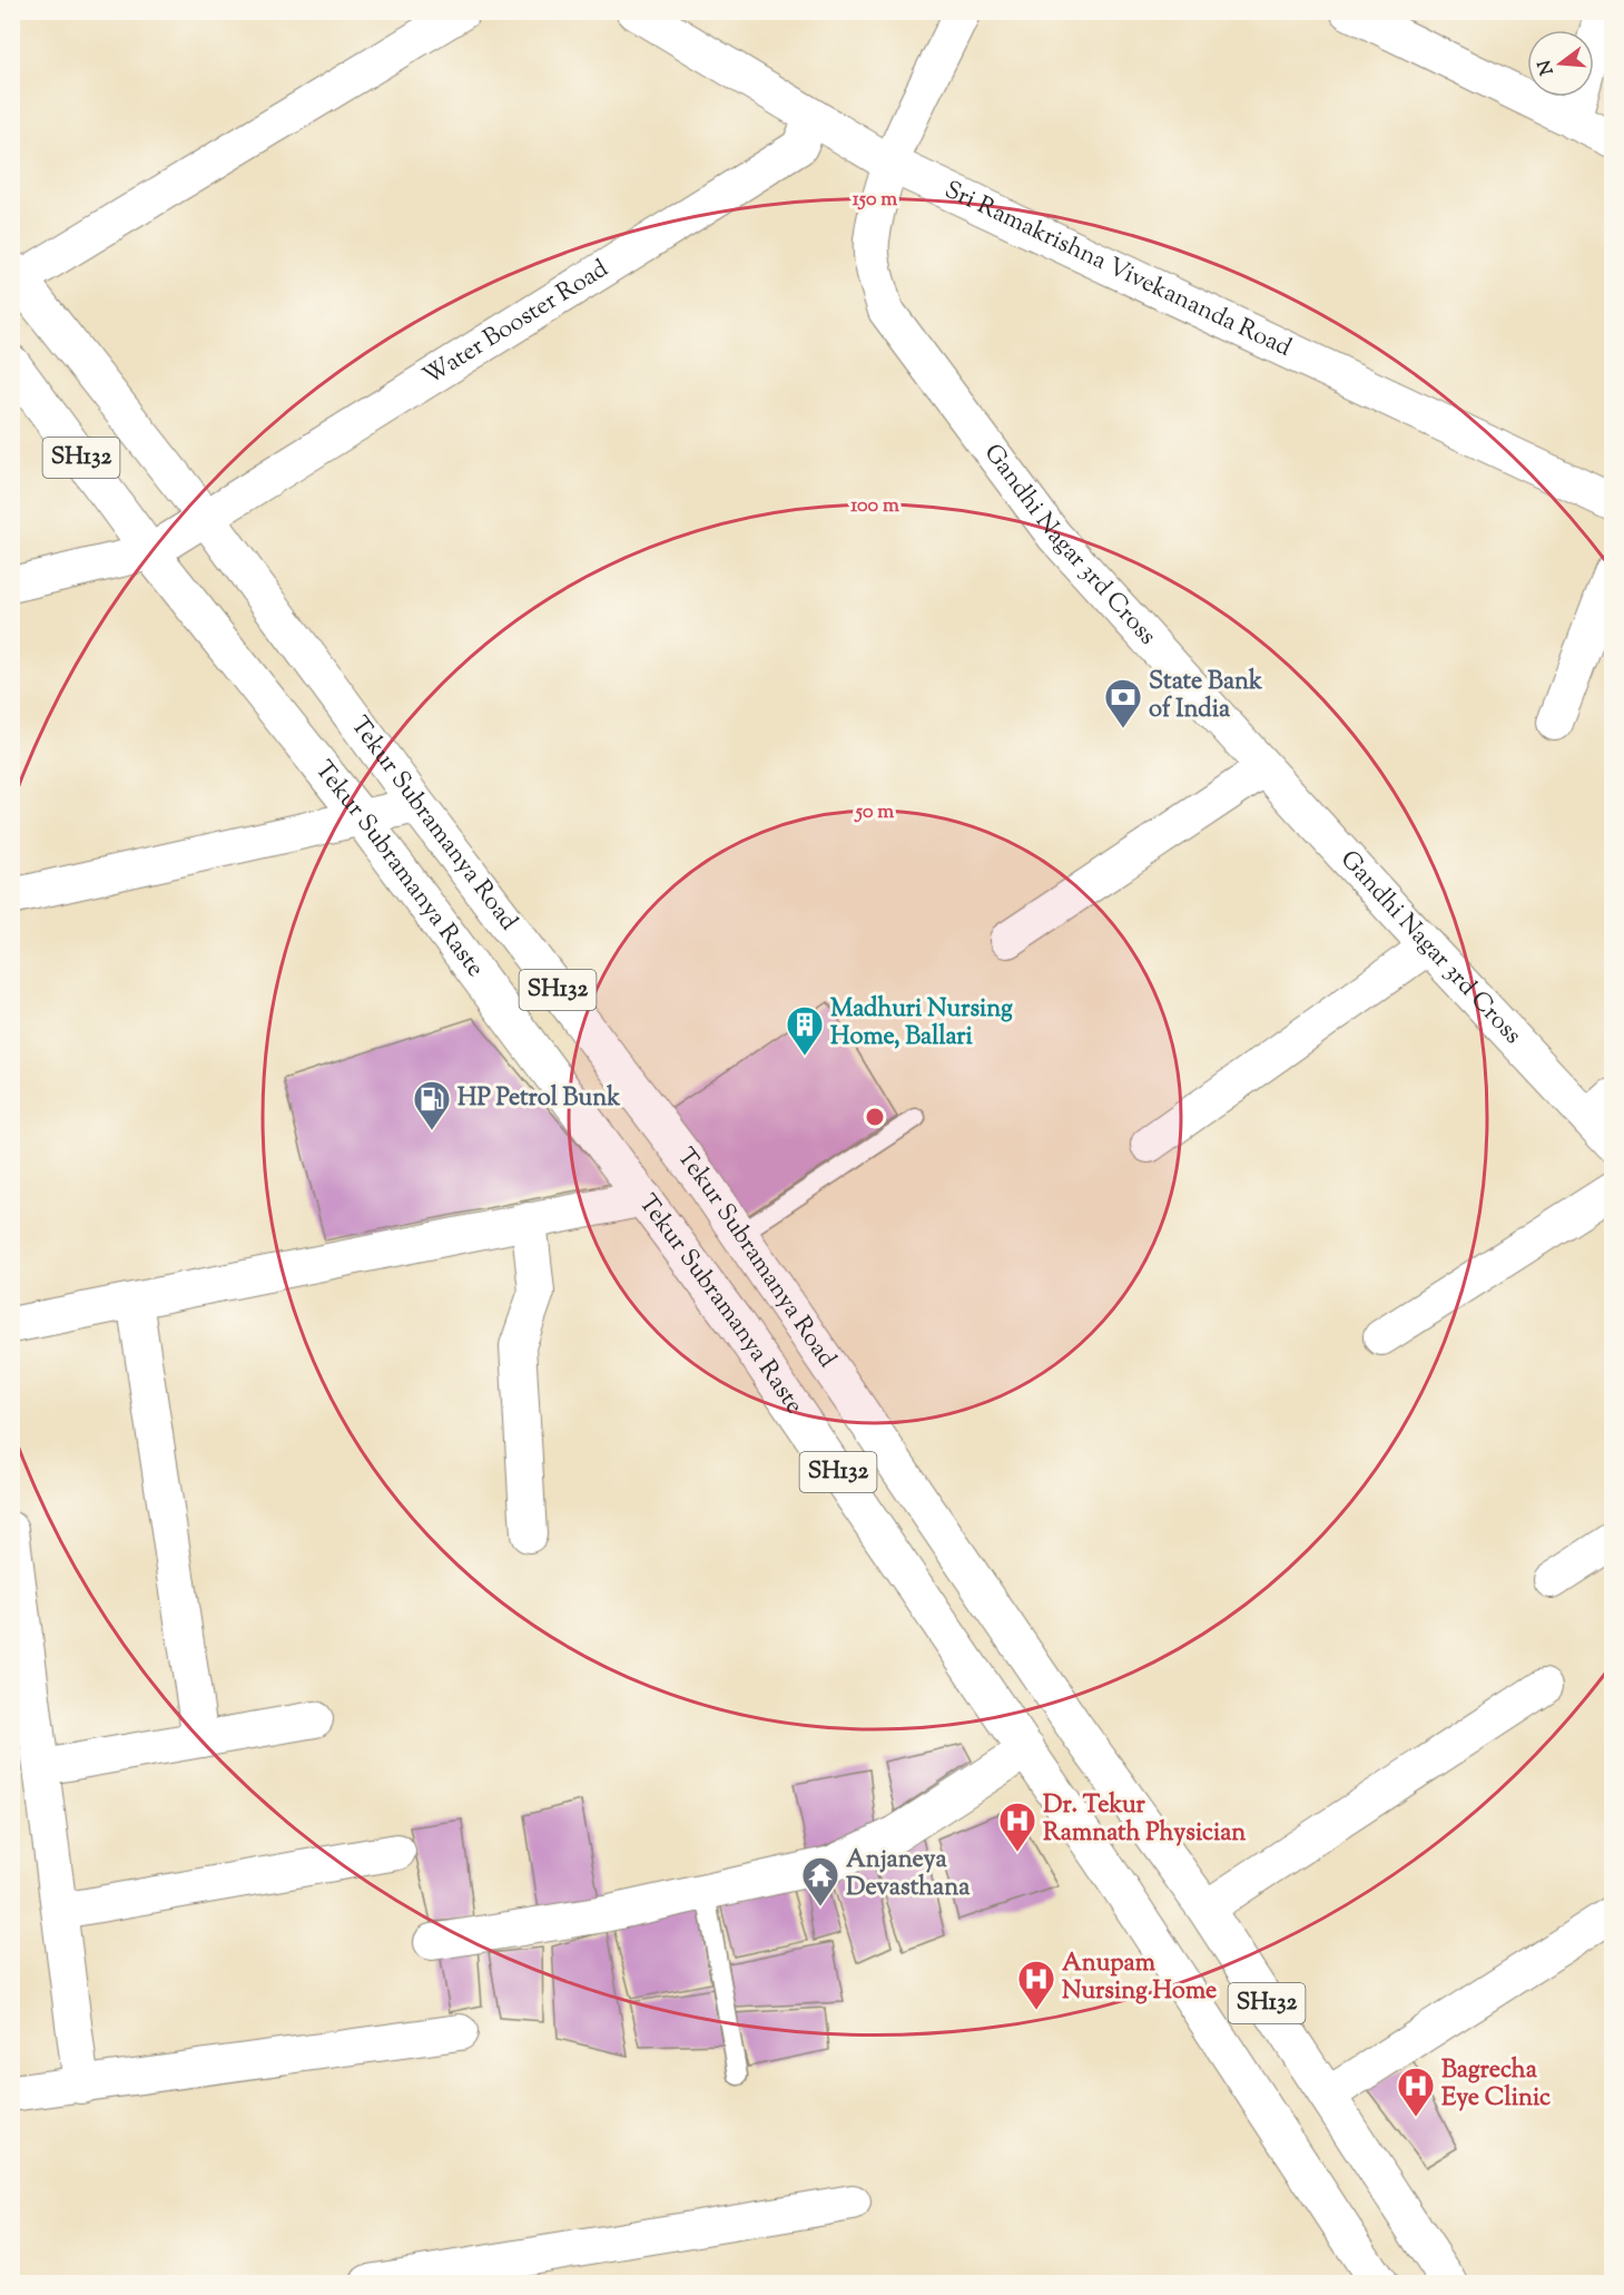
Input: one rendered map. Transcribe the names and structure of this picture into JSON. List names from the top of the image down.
{
  "streets": {
    "main road": [
      "Sri Ramakrishna Vivekananda Road",
      "SH132",
      "Tekur Subramanya Road",
      "Tekur Subramanya Raste"
    ],
    "street": ["Water Booster Road", "Gandhi Nagar 3rd Cross"]
  },
  "crossings": [
    ["Sri Ramakrishna Vivekananda Road", "Water Booster Road"],
    ["Sri Ramakrishna Vivekananda Road", "Gandhi Nagar 3rd Cross"],
    ["Water Booster Road", "Tekur Subramanya Road"],
    ["Water Booster Road", "Tekur Subramanya Raste"]
  ],
  "places": {
    "bank": ["State Bank of India"],
    "building": ["Madhuri Nursing Home, Ballari"],
    "fuel station": ["HP Petrol Bunk"],
    "hospital": ["Dr. Tekur Ramnath Physician", "Anupam Nursing Home", "Bagrecha Eye Clinic"],
    "temple": ["Anjaneya Devasthana"]
  },
  "north": "left",
  "rings": ["150 m", "100 m", "50 m"]
}
